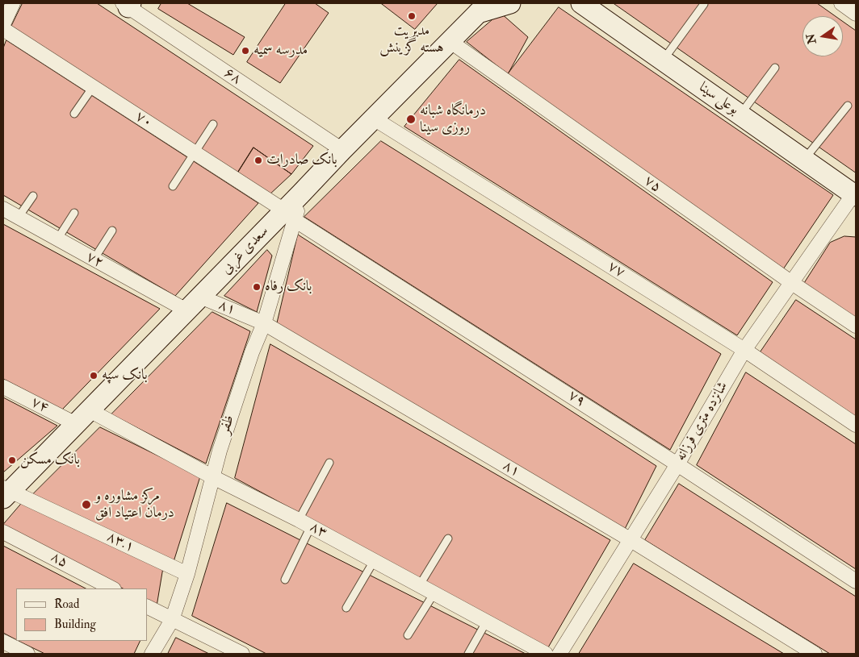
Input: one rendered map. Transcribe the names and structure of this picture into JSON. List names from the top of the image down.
{
  "streets": {
    "main road": ["بوعلی سینا", "سعدی غربی"],
    "street": [
      "۶۸",
      "۷۰",
      "۷۵",
      "۷۲",
      "۷۷",
      "۸۱",
      "۷۹",
      "۷۴",
      "شانزده متری فرزانه",
      "ظفر",
      "۸۳",
      "۸۳.۱",
      "۸۵"
    ]
  },
  "crossings": [
    ["۶۸", "سعدی غربی"],
    ["بوعلی سینا", "شانزده متری فرزانه"],
    ["۷۰", "سعدی غربی"],
    ["۷۰", "۷۹"],
    ["۷۰", "ظفر"],
    ["۷۵", "سعدی غربی"],
    ["۷۵", "شانزده متری فرزانه"],
    ["سعدی غربی", "۷۲"],
    ["سعدی غربی", "۷۷"],
    ["سعدی غربی", "۸۱"],
    ["سعدی غربی", "۷۹"],
    ["سعدی غربی", "۷۴"],
    ["سعدی غربی", "ظفر"],
    ["سعدی غربی", "۸۳"],
    ["سعدی غربی", "۸۳.۱"],
    ["۷۷", "شانزده متری فرزانه"],
    ["۸۱", "شانزده متری فرزانه"],
    ["۸۱", "ظفر"],
    ["۷۹", "شانزده متری فرزانه"],
    ["۷۹", "ظفر"],
    ["۷۴", "۸۳"],
    ["ظفر", "۸۳"],
    ["ظفر", "۸۳.۱"]
  ],
  "places": [
    "مدیریت هسته گزینش",
    "مدرسه سمیه",
    "درمانگاه شبانه روزی سینا",
    "بانک صادرات",
    "بانک رفاه",
    "بانک سپه",
    "بانک مسکن",
    "مرکز مشاوره و درمان اعتیاد افق"
  ],
  "legend": ["Road", "Building"],
  "north": "left"
}
